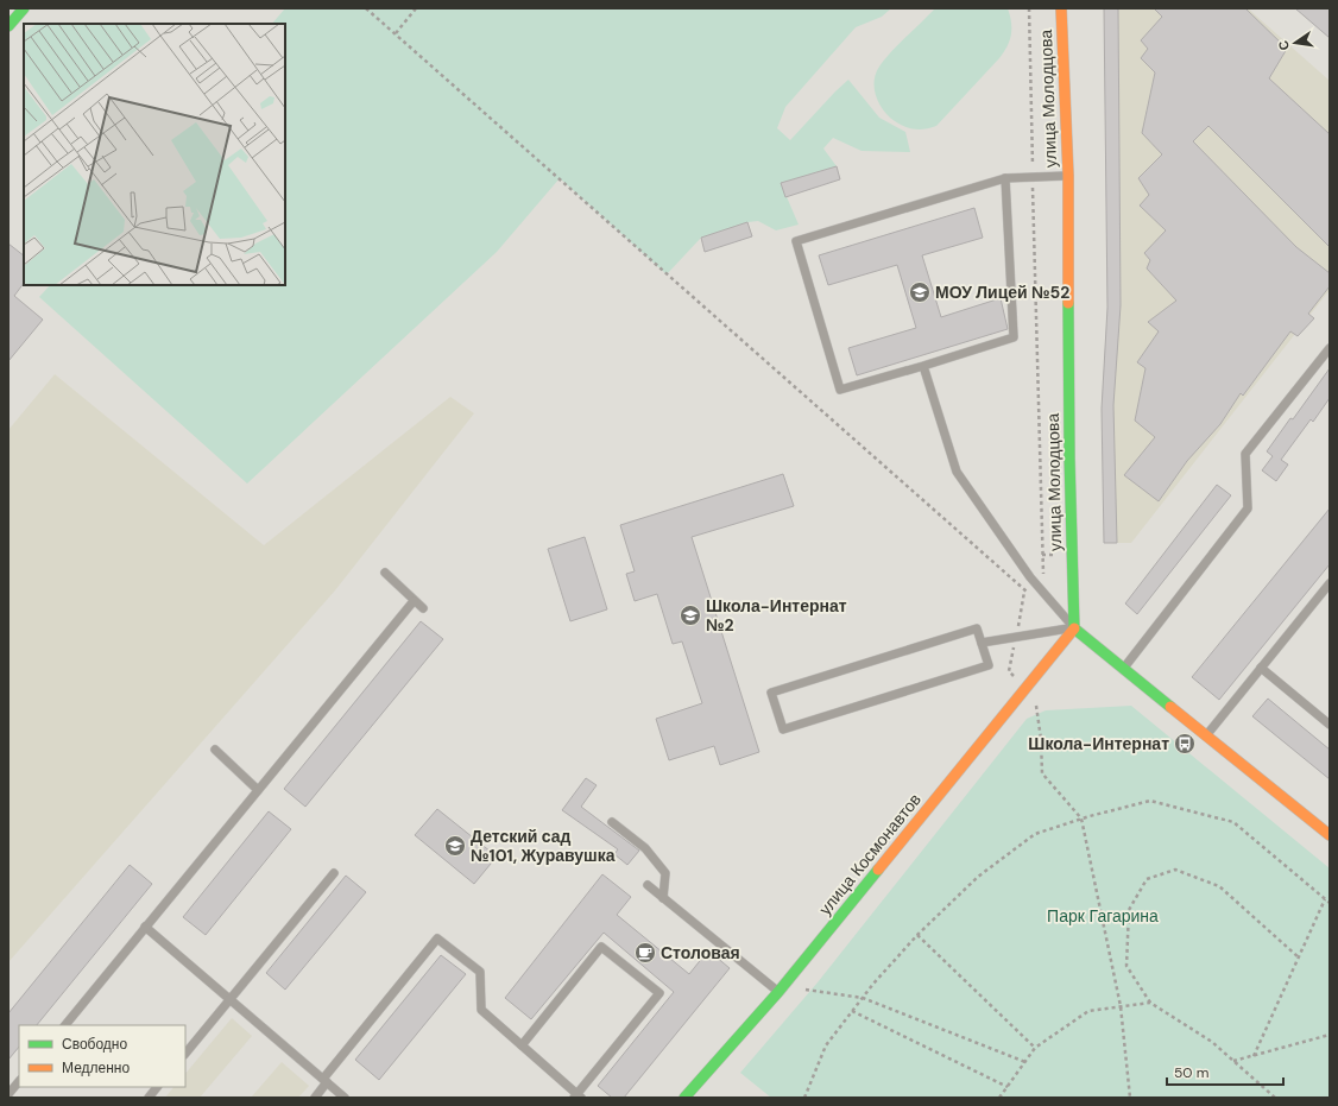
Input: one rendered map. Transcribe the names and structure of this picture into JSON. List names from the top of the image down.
{
  "streets": {
    "street": ["улица Молодцова", "улица Космонавтов"]
  },
  "crossings": [
    ["улица Молодцова", "улица Космонавтов"]
  ],
  "parks": ["Парк Гагарина"],
  "places": {
    "school or university": ["МОУ Лицей №52", "Школа-Интернат №2", "Детский сад №101, Журавушка"],
    "bus stop": ["Школа-Интернат"],
    "cafe": ["Столовая"]
  },
  "legend": ["Свободно", "Медленно"],
  "scale_bar": "50 m",
  "north": "left"
}
